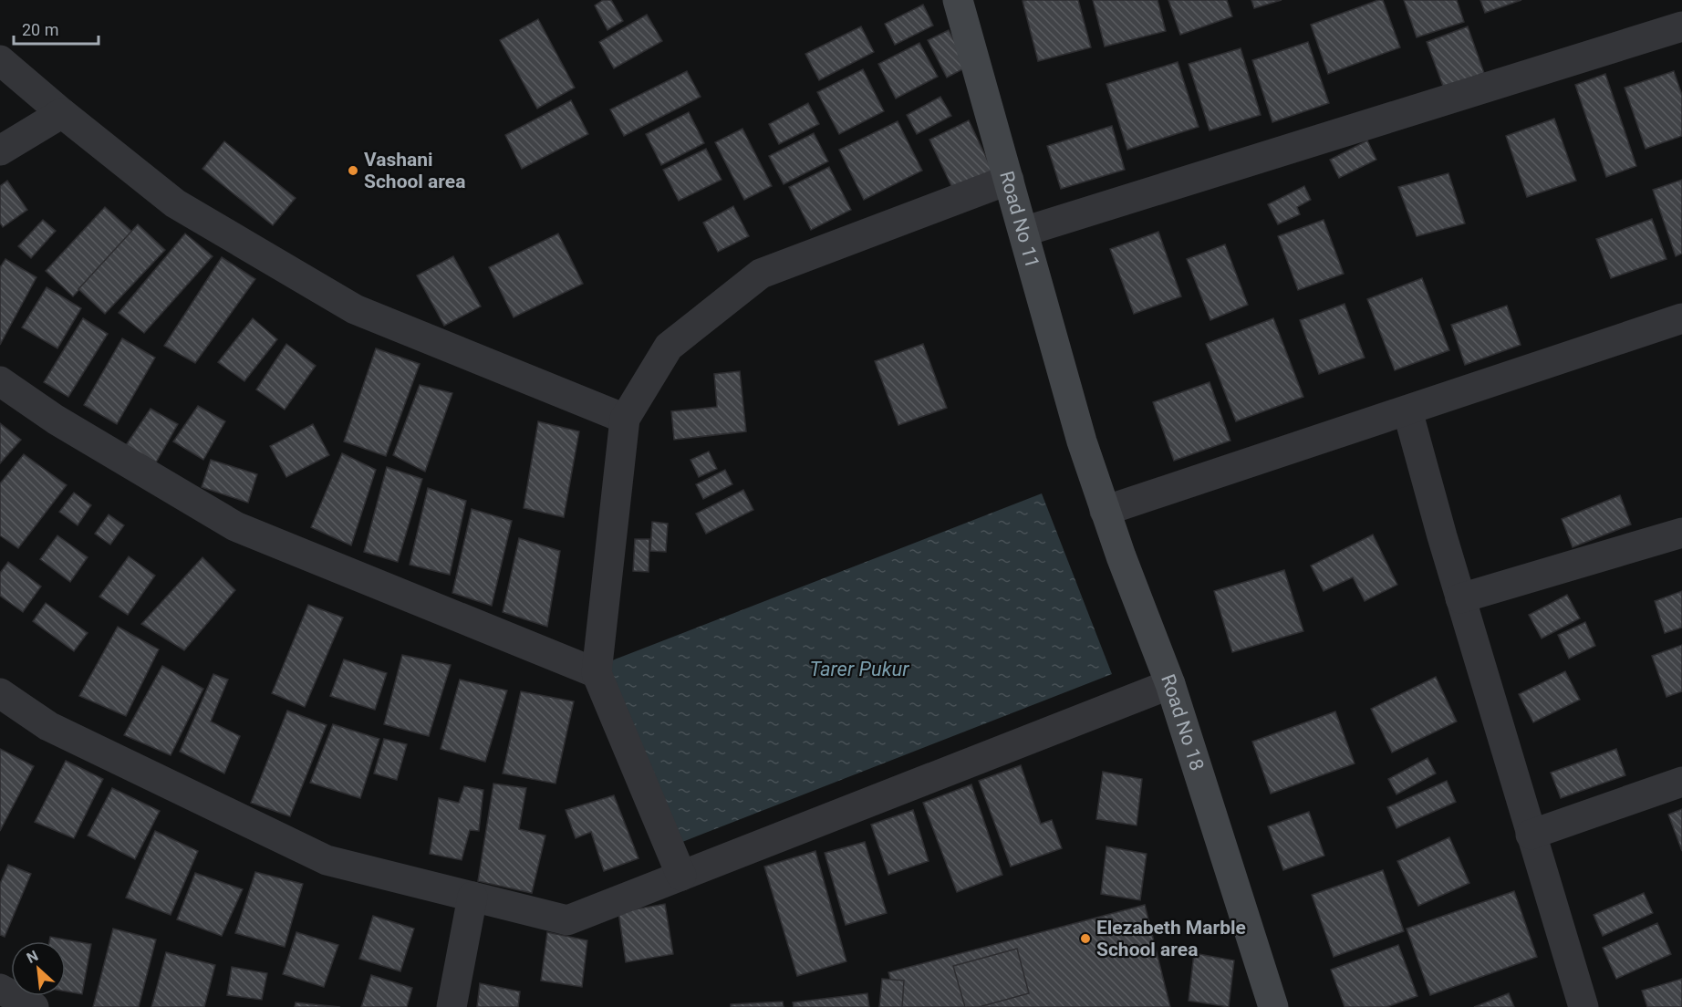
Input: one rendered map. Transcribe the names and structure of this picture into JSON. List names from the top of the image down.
{
  "streets": {
    "street": ["Road No 11", "Road No 18"]
  },
  "crossings": [
    ["Road No 11", "Road No 18"]
  ],
  "water": ["Tarer Pukur"],
  "places": ["Vashani School area", "Elezabeth Marble School area"],
  "scale_bar": "20 m",
  "north": "top left"
}
